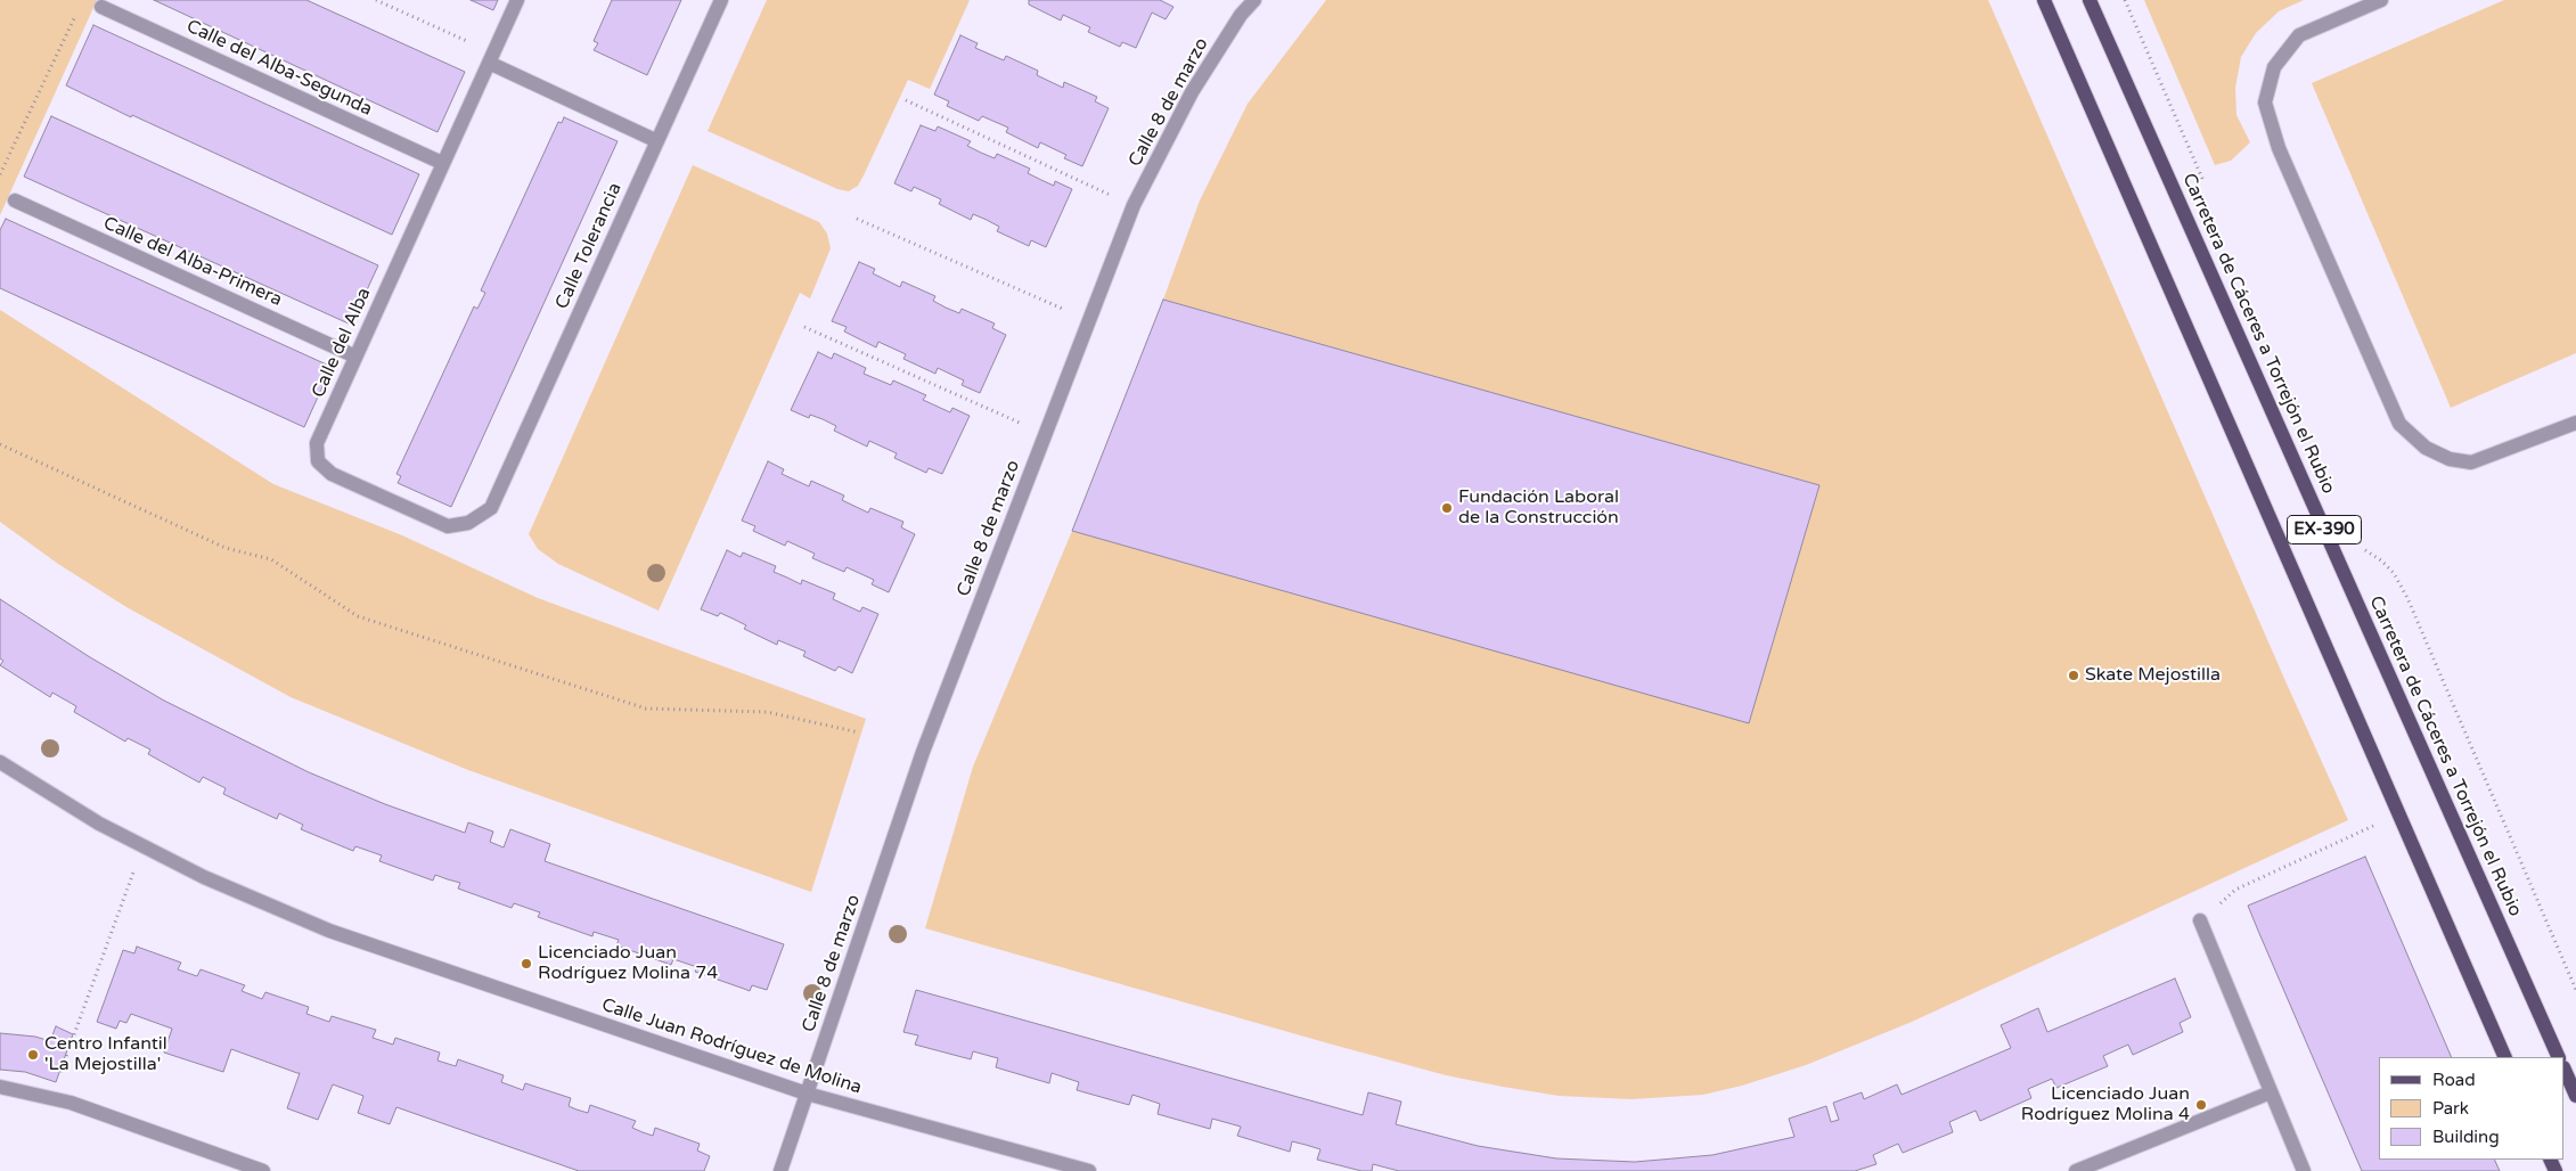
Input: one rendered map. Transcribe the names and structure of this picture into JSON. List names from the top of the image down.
{
  "streets": {
    "main road": ["Carretera de Cáceres a Torrejón el Rubio", "EX-390"],
    "street": [
      "Calle del Alba-Segunda",
      "Calle 8 de marzo",
      "Calle Tolerancia",
      "Calle del Alba-Primera",
      "Calle del Alba",
      "Calle Juan Rodríguez de Molina"
    ]
  },
  "crossings": [
    ["Calle del Alba-Segunda", "Calle del Alba"],
    ["Calle 8 de marzo", "Calle Juan Rodríguez de Molina"],
    ["Calle Tolerancia", "Calle del Alba"],
    ["Calle del Alba-Primera", "Calle del Alba"]
  ],
  "places": [
    "Fundación Laboral de la Construcción",
    "Skate Mejostilla",
    "Licenciado Juan Rodríguez Molina 74",
    "Centro Infantil 'La Mejostilla'",
    "Licenciado Juan Rodríguez Molina 4"
  ],
  "legend": ["Road", "Park", "Building"]
}
